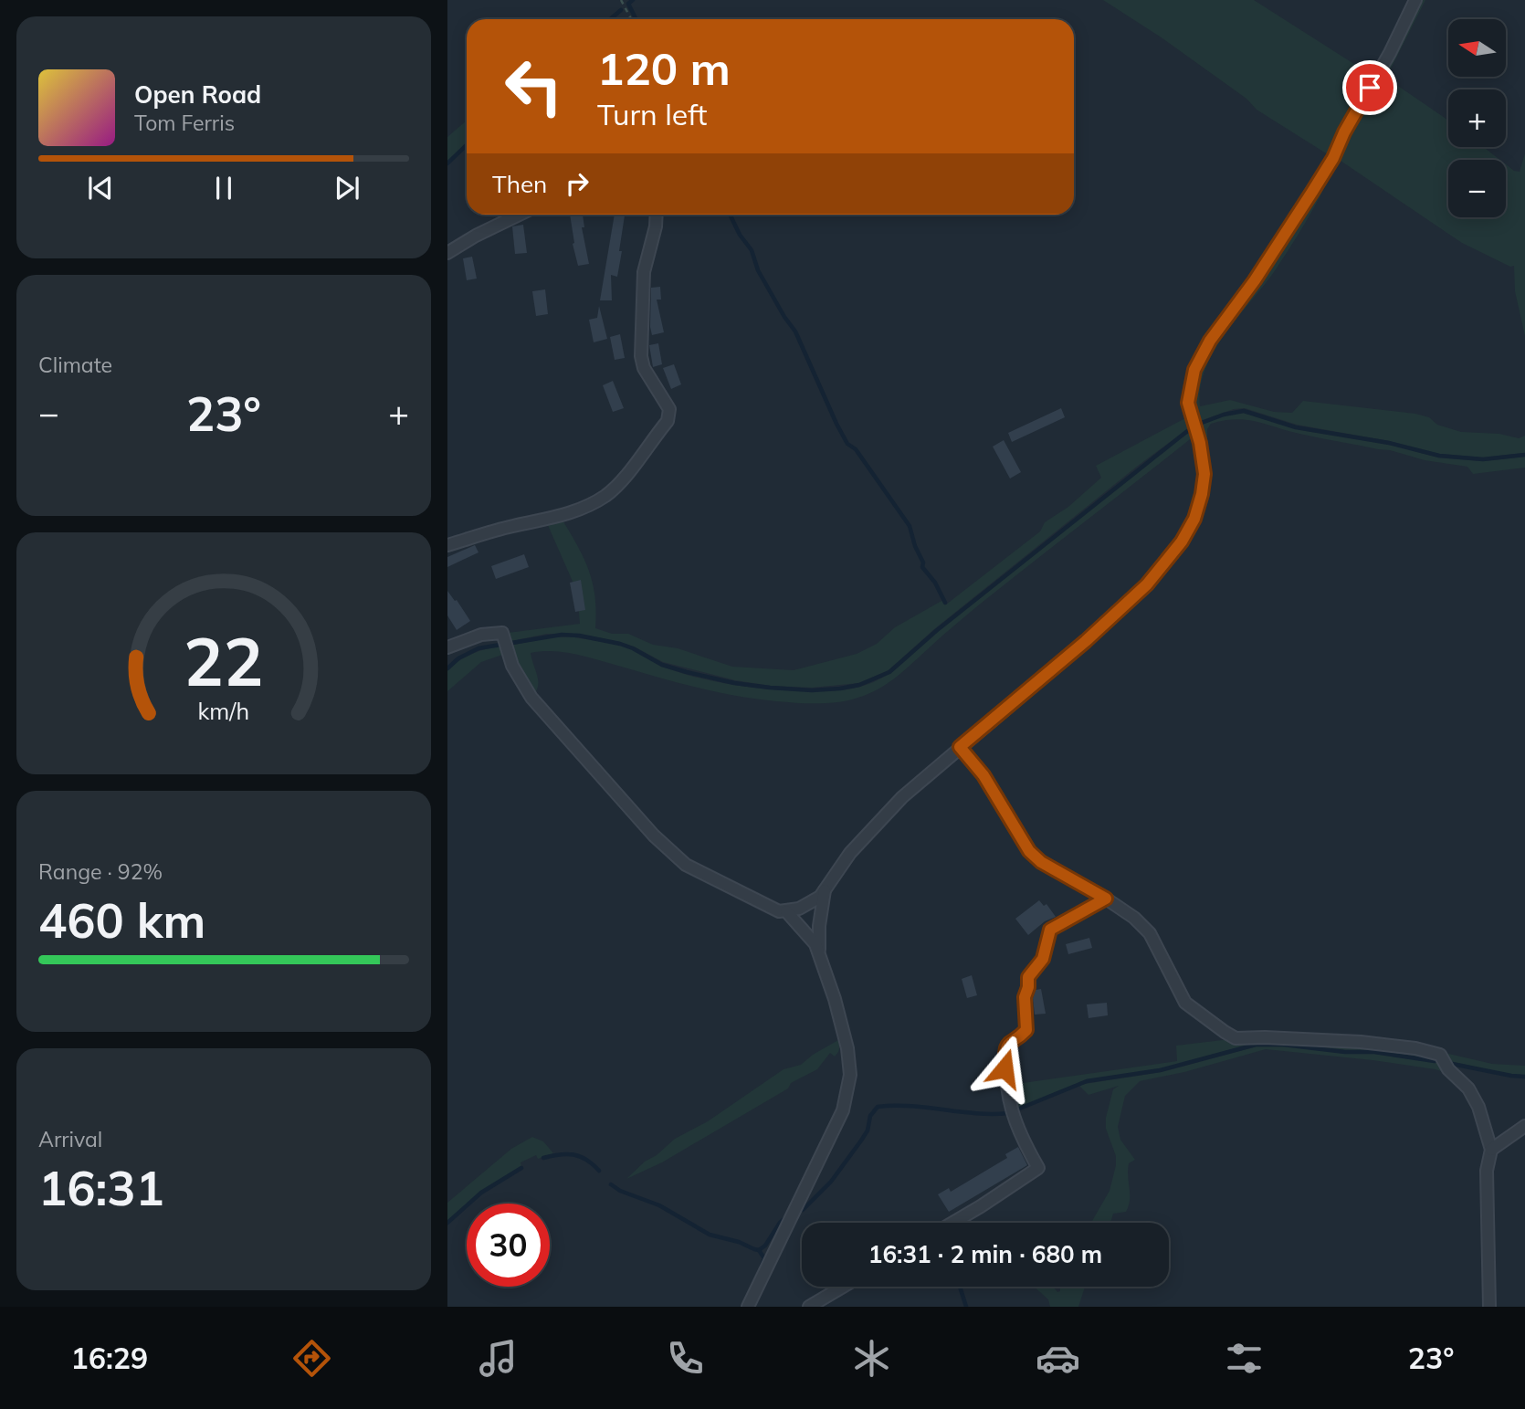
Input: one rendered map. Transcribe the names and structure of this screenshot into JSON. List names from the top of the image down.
{
  "north": "left",
  "page": {
    "map_buttons": ["+", "−"],
    "turn": ["120 m", "Turn left"],
    "song": ["Open Road", "Tom Ferris"],
    "then": "Then",
    "tile": [
      "Climate",
      ["Range · 92%", "460 km"],
      ["Arrival", "16:31"]
    ],
    "heat": ["−", "23°", "+"],
    "limit": "30",
    "trip": "16:31 · 2 min · 680 m",
    "tabs": ["16:29", "23°"],
    "gauge": ["22", "km/h"]
  }
}
